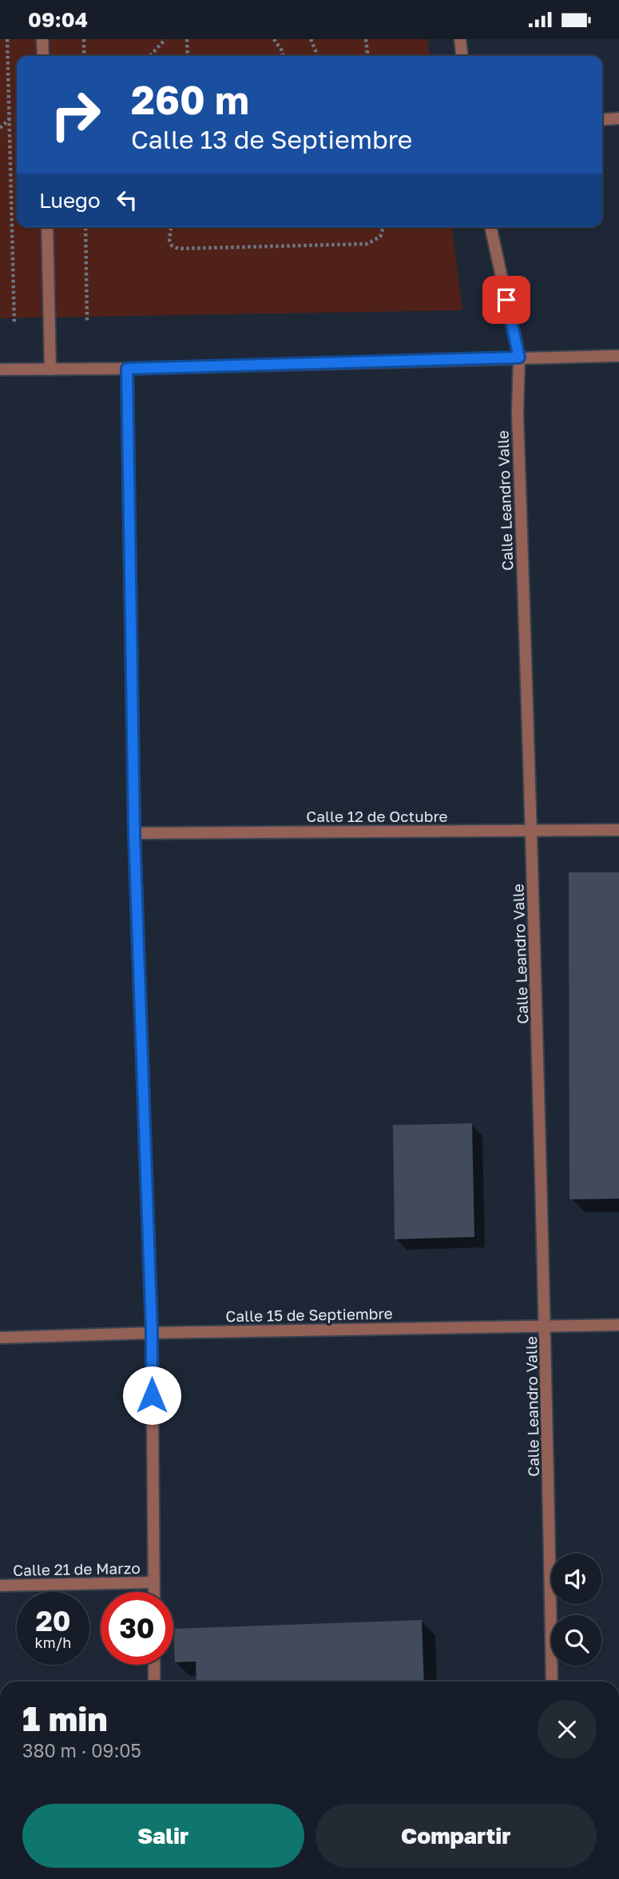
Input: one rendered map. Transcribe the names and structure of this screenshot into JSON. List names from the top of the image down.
{
  "streets": {
    "street": [
      "Calle Leandro Valle",
      "Calle 12 de Octubre",
      "Calle 15 de Septiembre",
      "Calle 21 de Marzo"
    ]
  },
  "crossings": [
    ["Calle Leandro Valle", "Calle 12 de Octubre"],
    ["Calle Leandro Valle", "Calle 15 de Septiembre"]
  ],
  "page": {
    "status": "09:04",
    "turn": ["260 m", "Calle 13 de Septiembre"],
    "then": "Luego",
    "speed": "20 km/h",
    "limit": "30",
    "heading": ["1 min", "380 m · 09:05"],
    "buttons": ["Salir", "Compartir"]
  }
}
